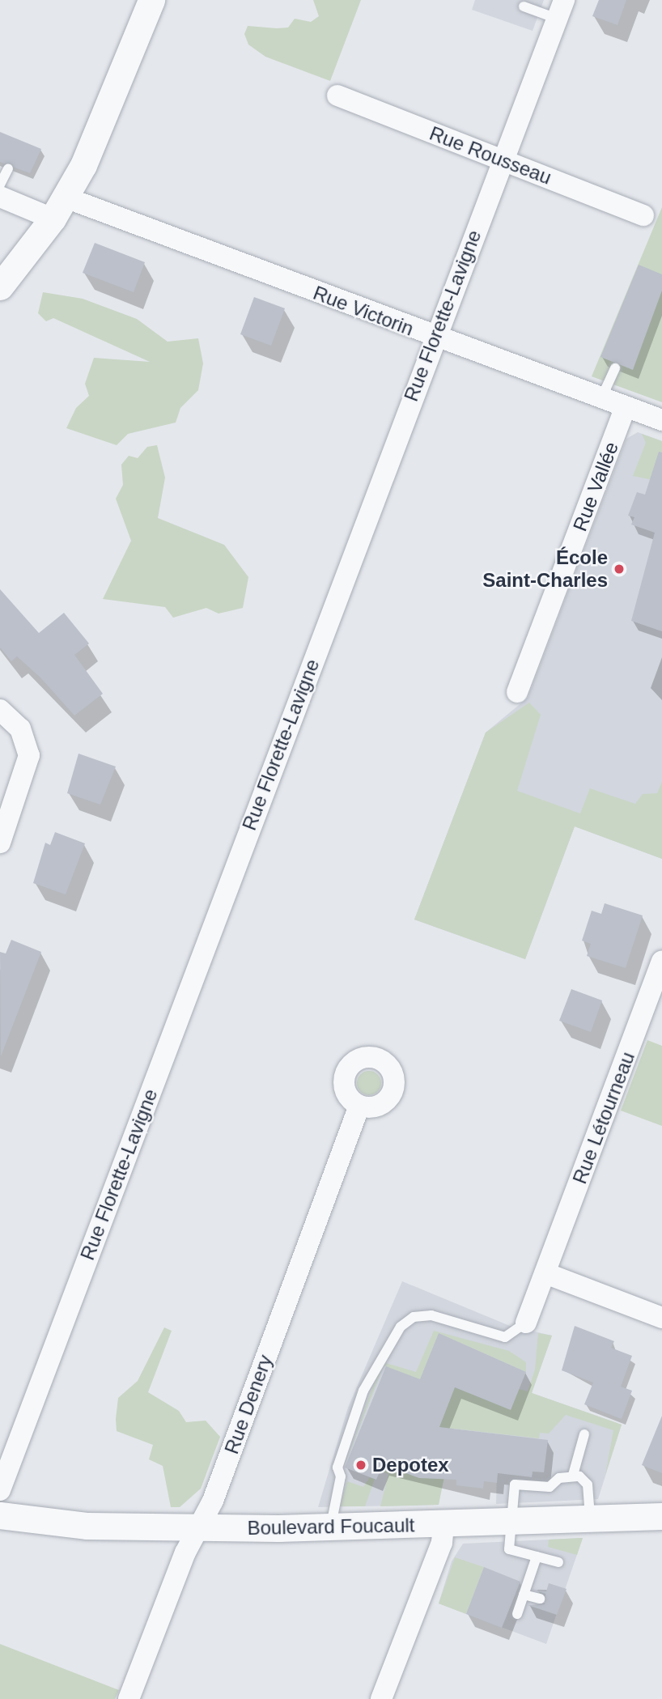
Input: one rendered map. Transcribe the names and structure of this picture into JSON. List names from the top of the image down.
{
  "streets": {
    "street": [
      "Rue Rousseau",
      "Rue Victorin",
      "Rue Florette-Lavigne",
      "Rue Vallée",
      "Rue Létourneau",
      "Rue Denery",
      "Boulevard Foucault"
    ]
  },
  "crossings": [
    ["Rue Rousseau", "Rue Florette-Lavigne"],
    ["Rue Victorin", "Rue Florette-Lavigne"],
    ["Rue Victorin", "Rue Vallée"],
    ["Rue Denery", "Boulevard Foucault"]
  ],
  "places": ["École Saint-Charles", "Depotex"]
}
